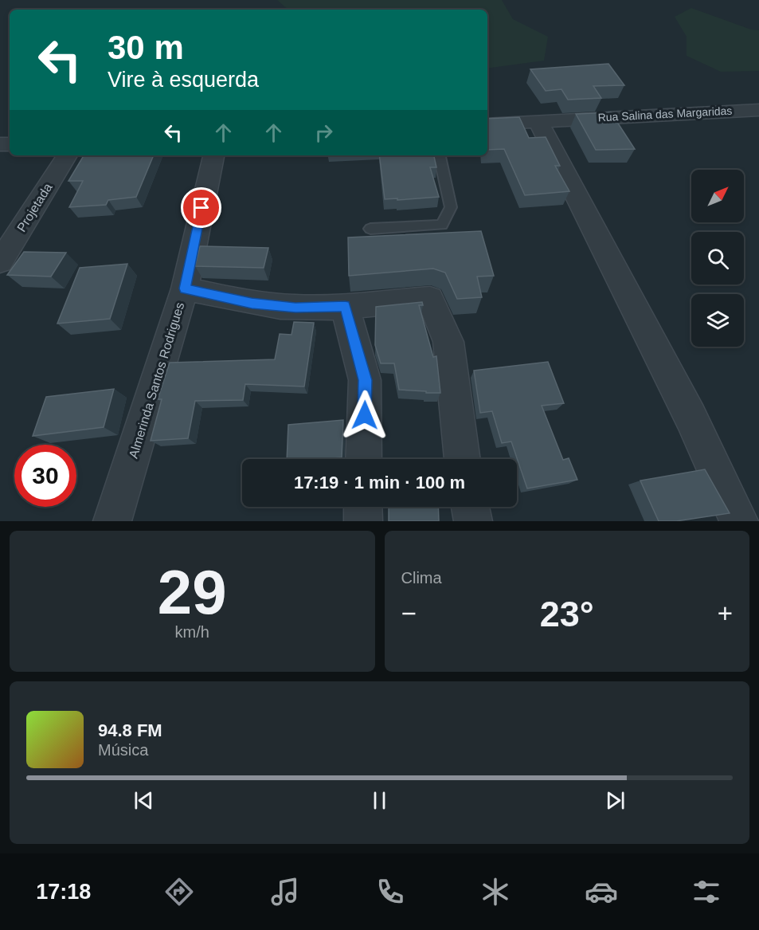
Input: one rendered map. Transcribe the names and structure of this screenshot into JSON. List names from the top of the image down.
{
  "streets": {
    "street": ["Rua Salina das Margaridas", "Projetada", "Almerinda Santos Rodrigues"]
  },
  "north": "top right",
  "page": {
    "turn": ["30 m", "Vire à esquerda"],
    "limit": "30",
    "trip": "17:19 · 1 min · 100 m",
    "tile": [
      ["29", "km/h"],
      "Clima"
    ],
    "heat": ["−", "23°", "+"],
    "song": ["94.8 FM", "Música"],
    "tabs": "17:18"
  }
}
